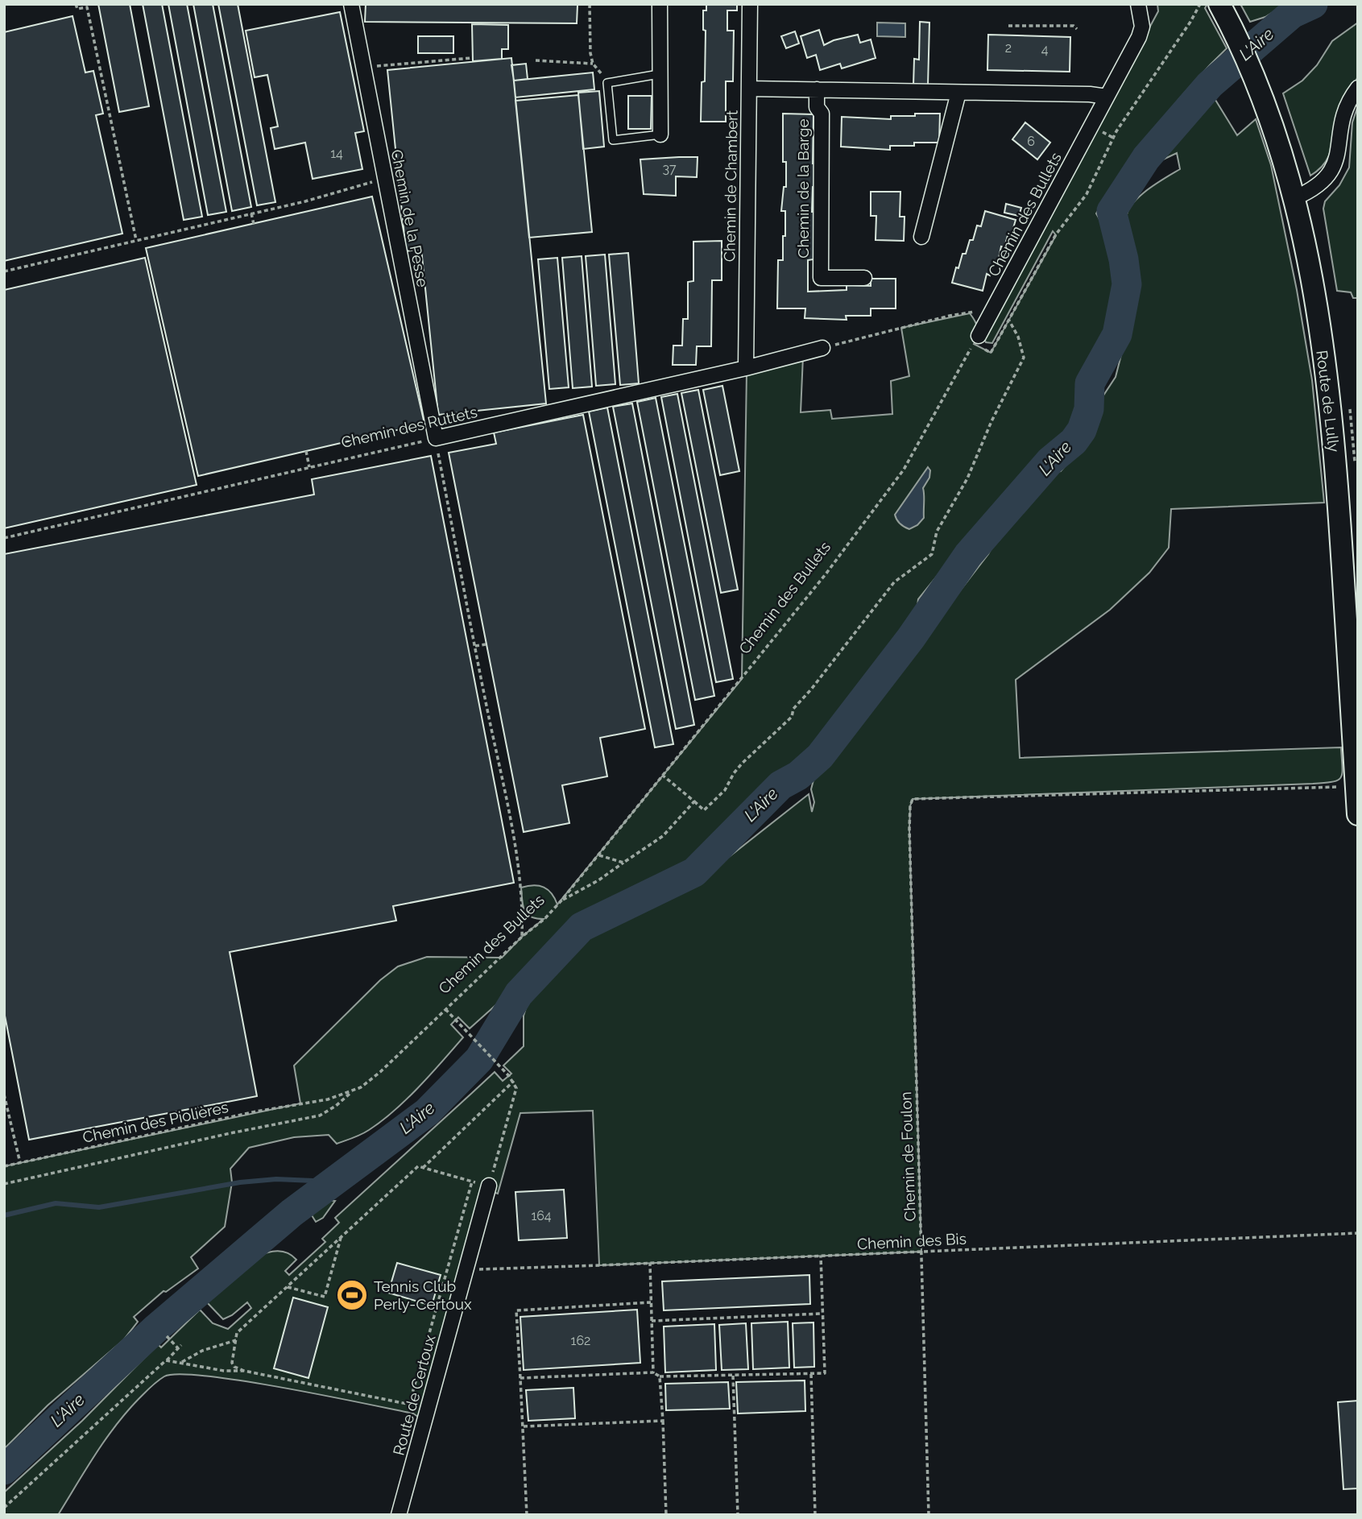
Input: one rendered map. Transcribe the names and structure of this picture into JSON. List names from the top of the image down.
{
  "streets": {
    "main road": ["Route de Lully"],
    "street": [
      "Chemin de Chambert",
      "Chemin de la Barge",
      "Chemin des Bullets",
      "Chemin de la Pesse",
      "Chemin des Ruttets",
      "Route de Certoux"
    ],
    "path": ["Chemin des Piolières", "Chemin de Foulon", "Chemin des Bis"]
  },
  "crossings": [
    ["Chemin de Chambert", "Chemin des Ruttets"],
    ["Chemin des Bullets", "Chemin des Piolières"],
    ["Chemin de la Pesse", "Chemin des Ruttets"],
    ["Chemin de Foulon", "Chemin des Bis"],
    ["Chemin des Bis", "Route de Certoux"]
  ],
  "water": ["L'Aire"],
  "places": {
    "sports": ["Tennis Club Perly-Certoux"]
  },
  "house_numbers": [
    "2",
    "4",
    "6",
    "14",
    "37",
    "164",
    "162"
  ]
}
